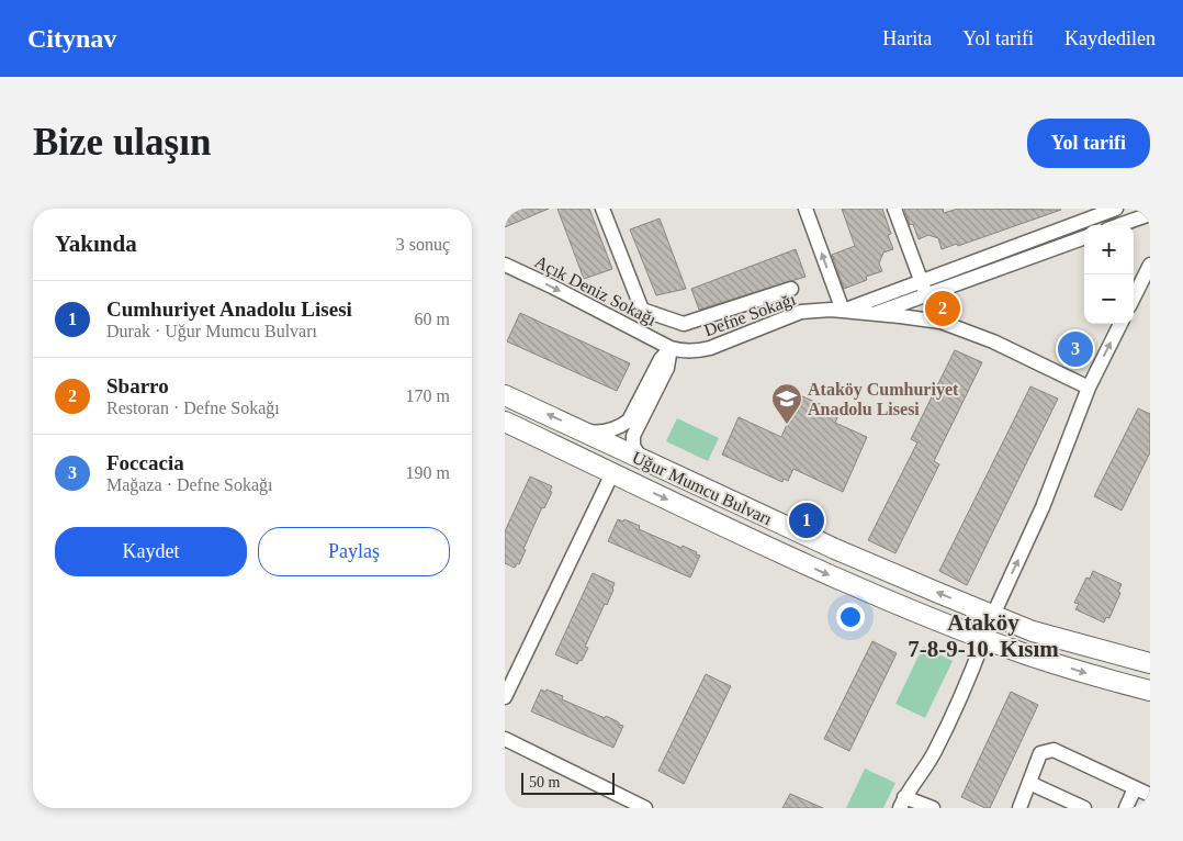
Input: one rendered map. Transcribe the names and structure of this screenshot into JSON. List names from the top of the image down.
{
  "streets": {
    "main road": ["Uğur Mumcu Bulvarı"],
    "street": ["Açık Deniz Sokağı", "Defne Sokağı"]
  },
  "crossings": [
    ["Açık Deniz Sokağı", "Defne Sokağı"]
  ],
  "one_way": ["Açık Deniz Sokağı"],
  "districts": ["Ataköy 7-8-9-10. Kısım"],
  "places": {
    "school or university": ["Ataköy Cumhuriyet Anadolu Lisesi"]
  },
  "scale_bar": "50 m",
  "page": {
    "header": "Citynav",
    "nav": ["Harita", "Yol tarifi", "Kaydedilen"],
    "buttons": [
      "Yol tarifi",
      ["Kaydet", "Paylaş"]
    ],
    "title": "Bize ulaşın",
    "heading": ["Yakında", "3 sonuç"],
    "map_buttons": ["+", "−"],
    "list": [
      {
        "mark": "1",
        "name": "Cumhuriyet Anadolu Lisesi",
        "note": "Durak · Uğur Mumcu Bulvarı",
        "value": "60 m"
      },
      {
        "mark": "2",
        "name": "Sbarro",
        "note": "Restoran · Defne Sokağı",
        "value": "170 m"
      },
      {
        "mark": "3",
        "name": "Foccacia",
        "note": "Mağaza · Defne Sokağı",
        "value": "190 m"
      }
    ],
    "pins": ["2", "3", "1"],
    "scale": "50 m"
  }
}
